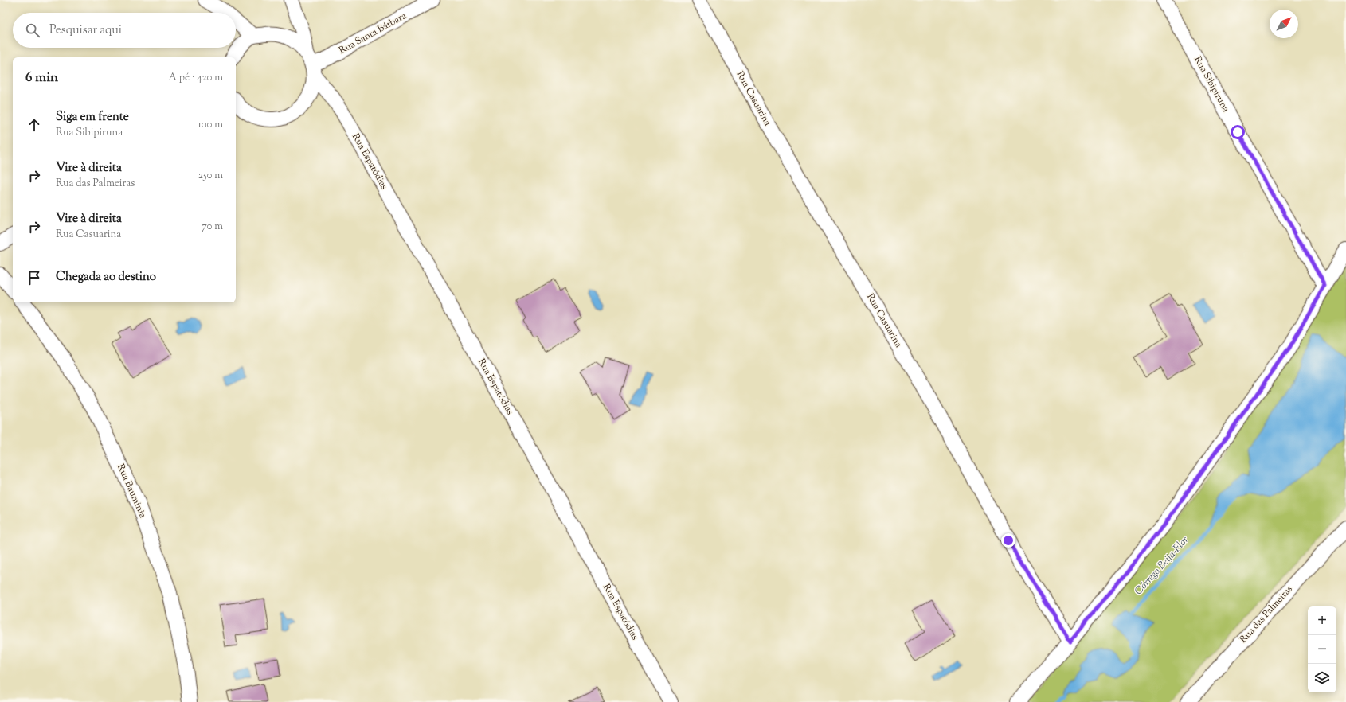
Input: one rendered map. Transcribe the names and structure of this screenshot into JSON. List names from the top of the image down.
{
  "streets": {
    "street": [
      "Rua Santa Bárbara",
      "Rua Sibipiruna",
      "Rua Casuarina",
      "Rua Espatódias",
      "Rua Bauminia",
      "Rua das Palmeiras"
    ]
  },
  "crossings": [
    ["Rua Santa Bárbara", "Rua Espatódias"]
  ],
  "water": ["Córrego Beija-Flor"],
  "north": "top right",
  "page": {
    "search": "Pesquisar aqui",
    "heading": ["6 min", "A pé · 420 m"],
    "list": [
      ["Siga em frente", "Rua Sibipiruna", "100 m"],
      ["Vire à direita", "Rua das Palmeiras", "250 m"],
      ["Vire à direita", "Rua Casuarina", "70 m"],
      "Chegada ao destino"
    ],
    "map_buttons": ["+", "−"]
  }
}
